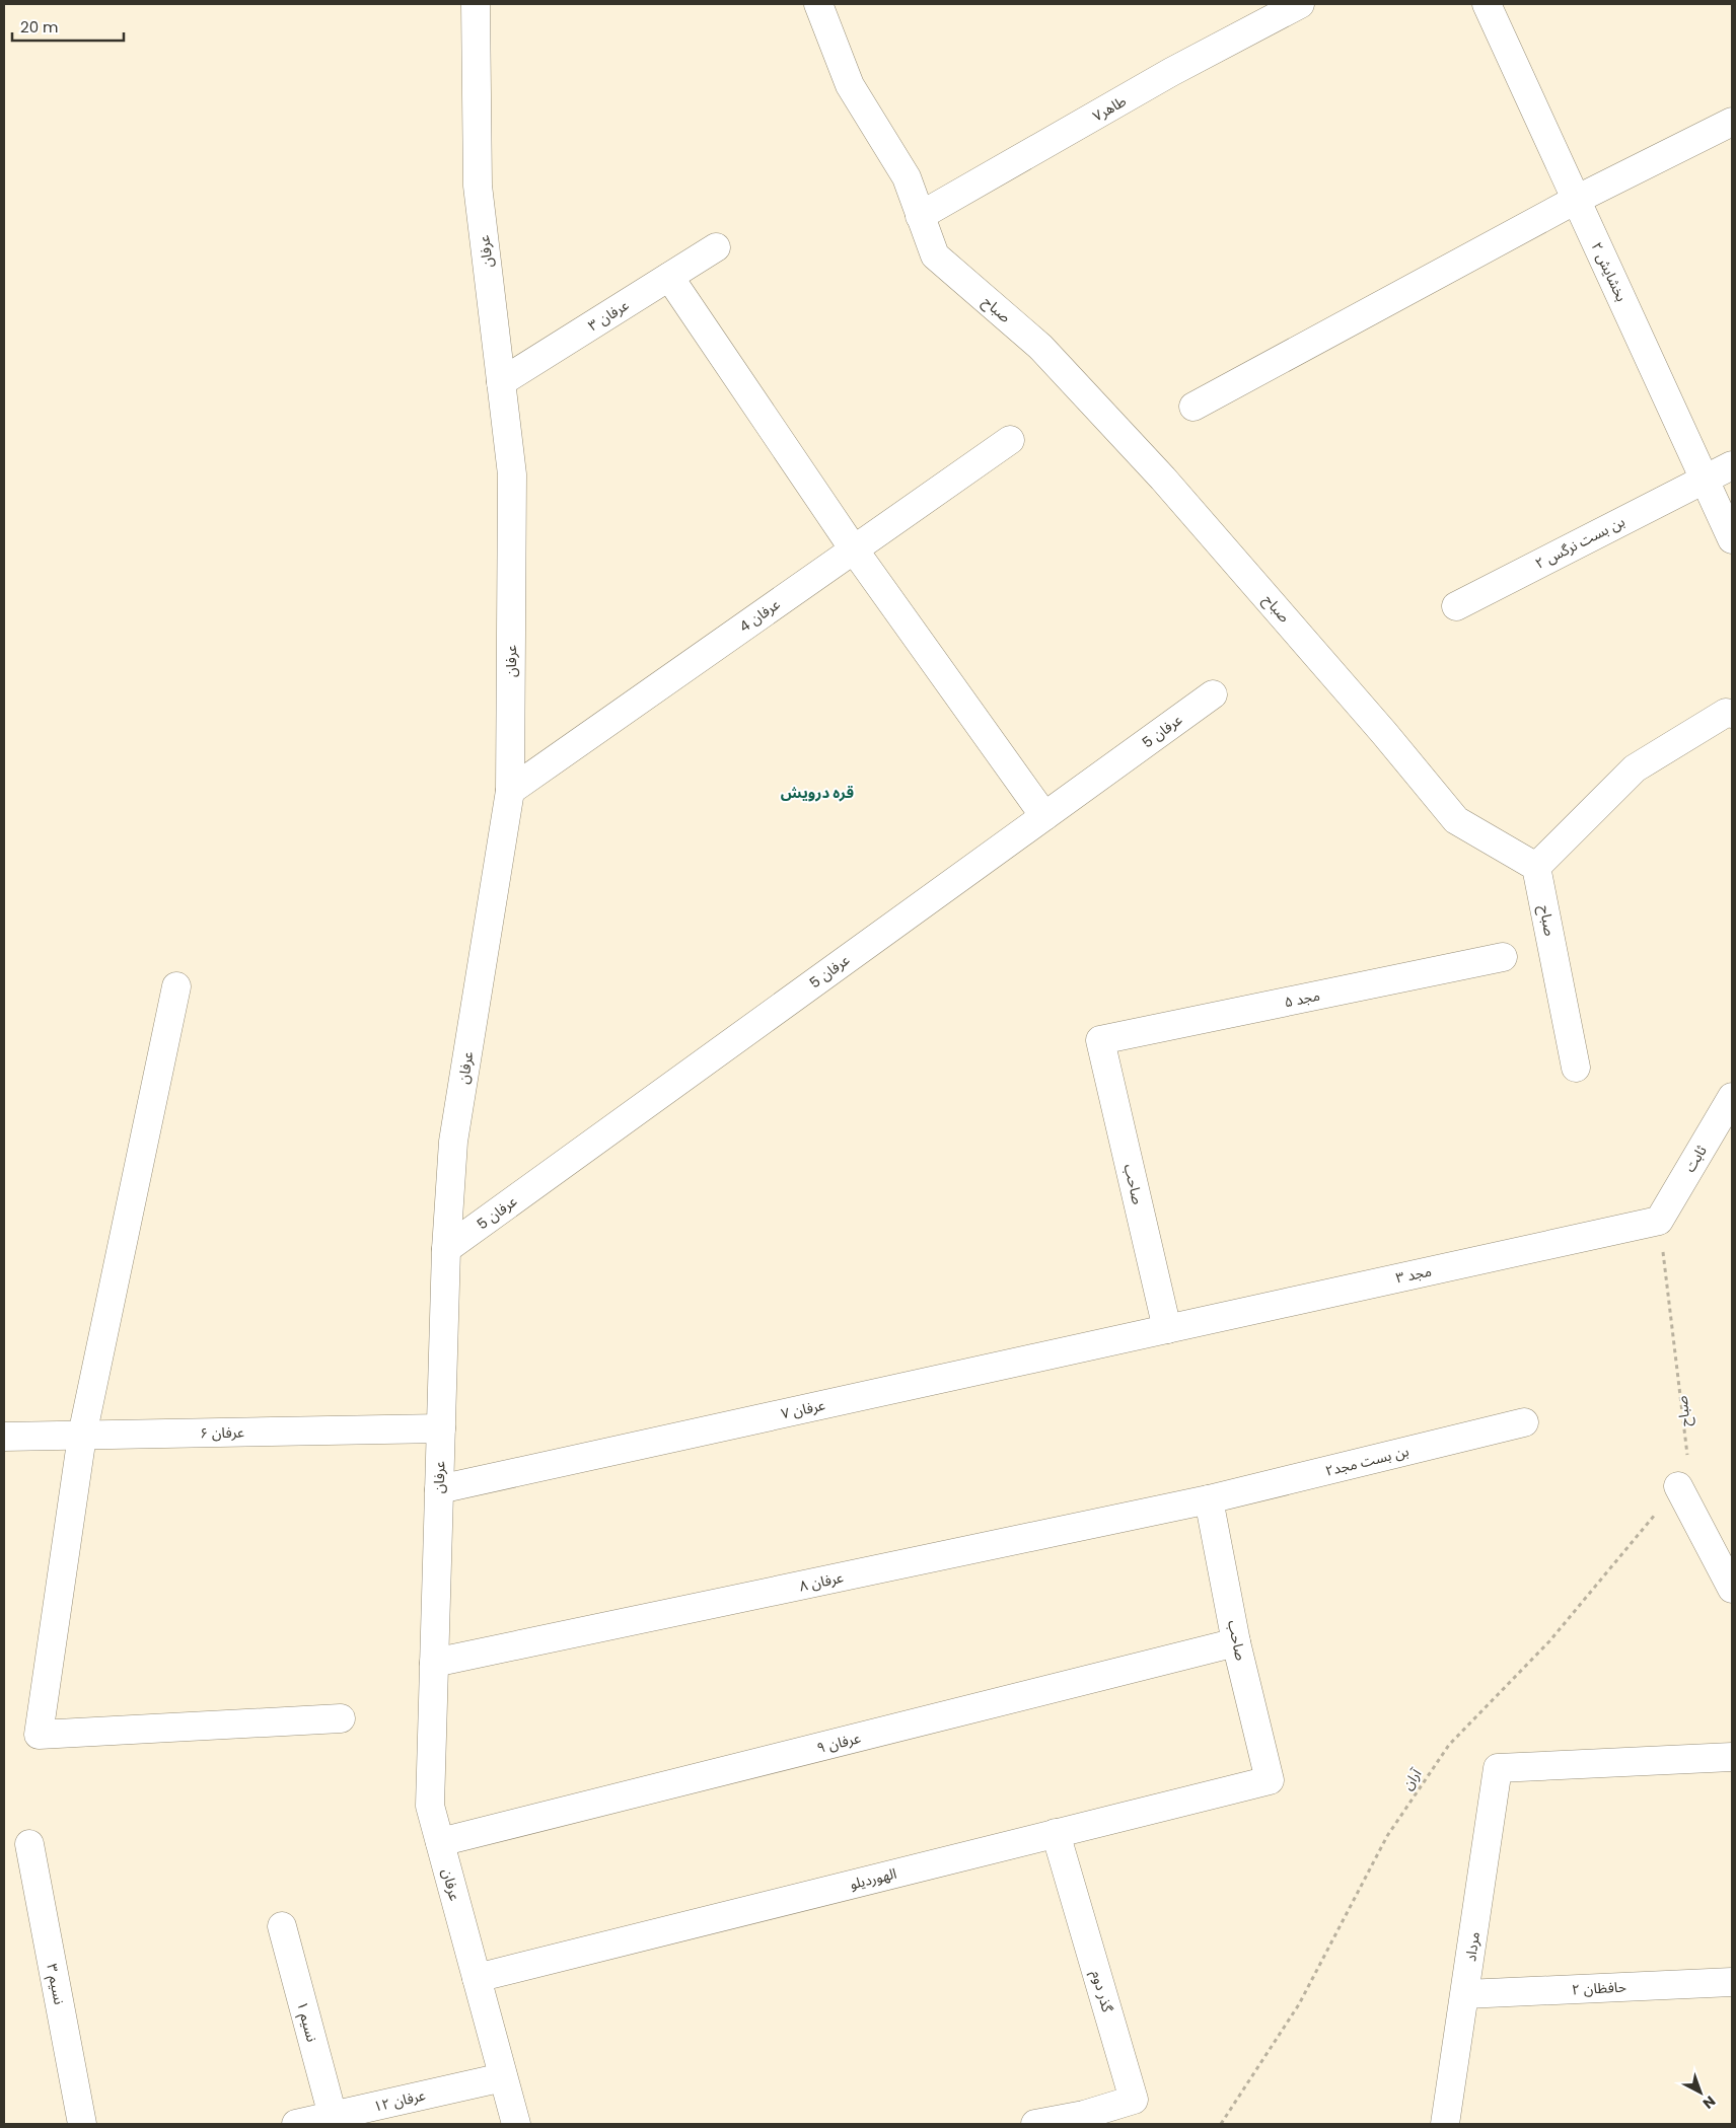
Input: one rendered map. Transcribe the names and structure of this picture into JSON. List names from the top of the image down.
{
  "streets": {
    "street": [
      "طاهر۷",
      "عرفان",
      "بخشایش ۲",
      "صباح",
      "عرفان ۳",
      "بن بست نرگس ۲",
      "عرفان 4",
      "عرفان 5",
      "مجد ۵",
      "ثابت",
      "صاحب",
      "مجد ۳",
      "عرفان ۷",
      "عرفان ۶",
      "بن بست مجد۲",
      "عرفان ۸",
      "عرفان ۹",
      "الهوردیلو",
      "مرداد",
      "نسیم ۳",
      "حافظان ۲",
      "گذر دوم",
      "نسیم ۱",
      "عرفان ۱۲"
    ],
    "path": ["آران"]
  },
  "crossings": [
    ["طاهر۷", "صباح"],
    ["عرفان", "عرفان ۳"],
    ["عرفان", "عرفان 4"],
    ["عرفان", "عرفان 5"],
    ["عرفان", "عرفان ۷"],
    ["عرفان", "عرفان ۶"],
    ["عرفان", "عرفان ۸"],
    ["عرفان", "عرفان ۹"],
    ["عرفان", "الهوردیلو"],
    ["عرفان", "عرفان ۱۲"],
    ["بخشایش ۲", "بن بست نرگس ۲"],
    ["صباح", "ثابت"],
    ["صباح", "مجد ۳"],
    ["صباح", "آران"],
    ["مجد ۵", "صاحب"],
    ["ثابت", "مجد ۳"],
    ["صاحب", "مجد ۳"],
    ["صاحب", "عرفان ۷"],
    ["صاحب", "بن بست مجد۲"],
    ["صاحب", "عرفان ۸"],
    ["صاحب", "عرفان ۹"],
    ["صاحب", "الهوردیلو"],
    ["مجد ۳", "عرفان ۷"],
    ["بن بست مجد۲", "عرفان ۸"],
    ["الهوردیلو", "گذر دوم"],
    ["مرداد", "حافظان ۲"],
    ["نسیم ۱", "عرفان ۱۲"]
  ],
  "districts": ["قره درویش"],
  "scale_bar": "20 m",
  "north": "bottom right"
}
